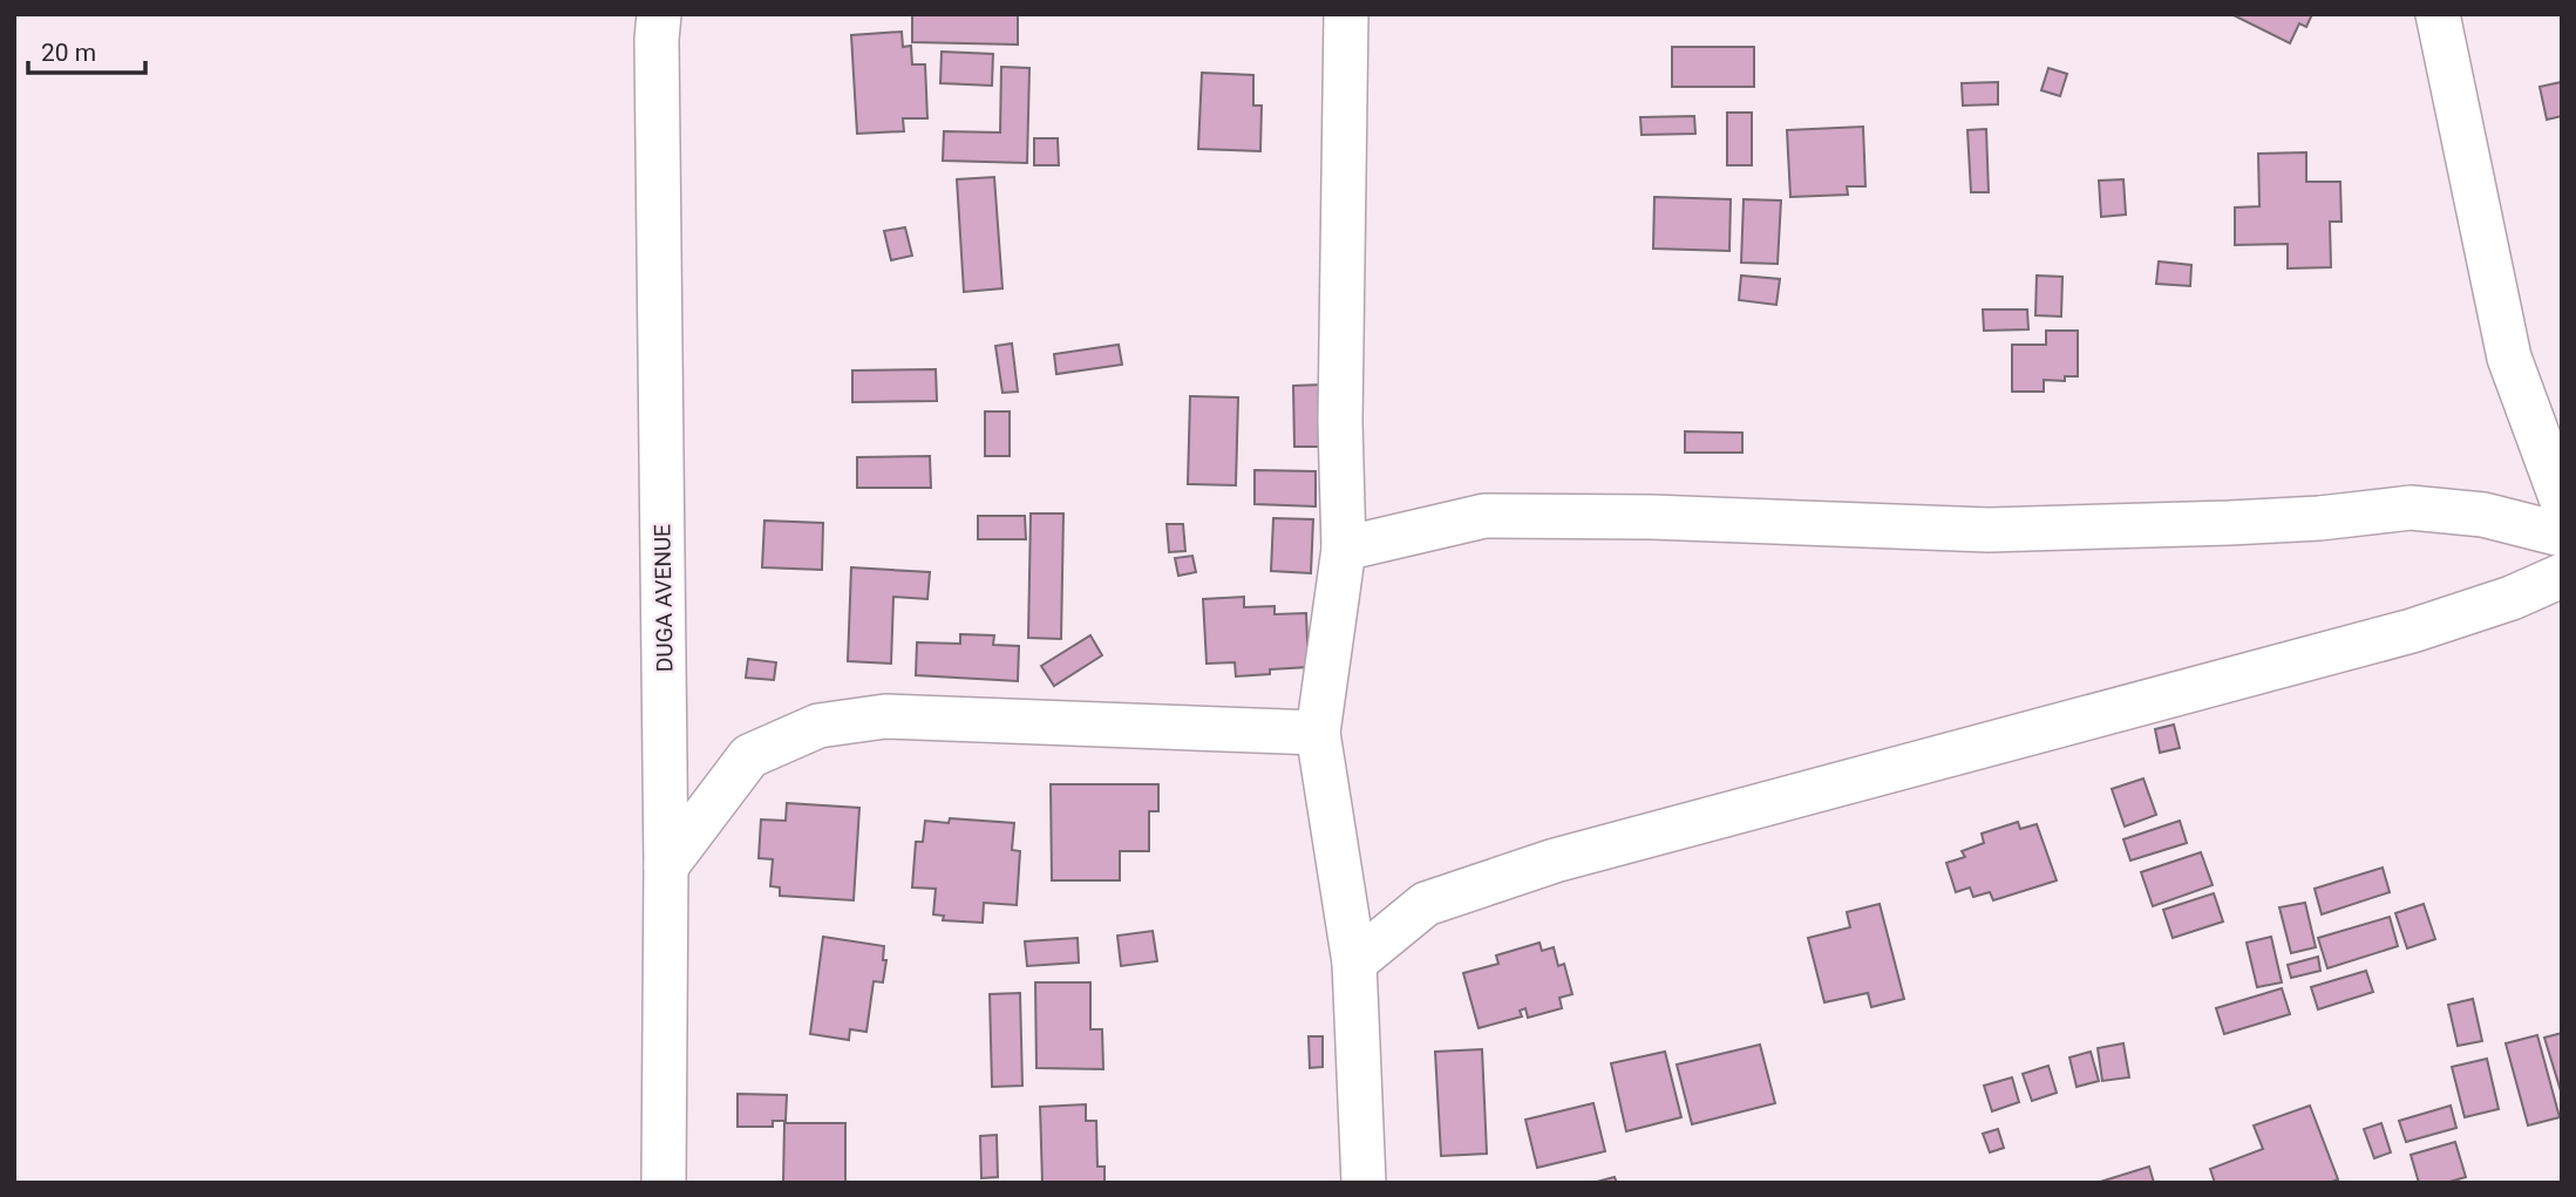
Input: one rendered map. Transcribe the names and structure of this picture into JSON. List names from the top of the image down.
{
  "streets": {
    "street": ["DUGA AVENUE"]
  },
  "scale_bar": "20 m"
}
